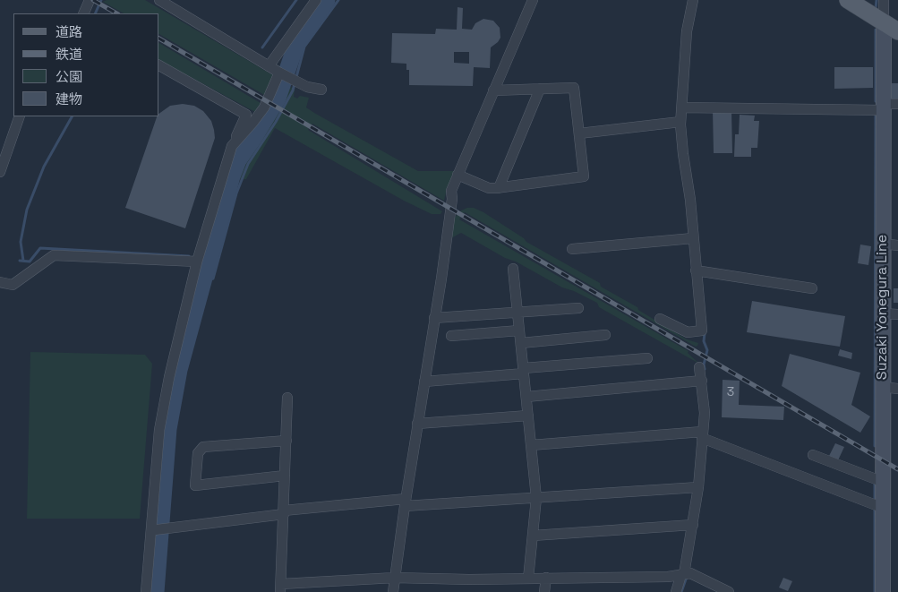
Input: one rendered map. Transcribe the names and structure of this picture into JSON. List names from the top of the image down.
{
  "streets": {
    "main road": ["Suzaki Yonegura Line"]
  },
  "house_numbers": ["3"],
  "legend": [
    "道路",
    "鉄道",
    "公園",
    "建物"
  ]
}
